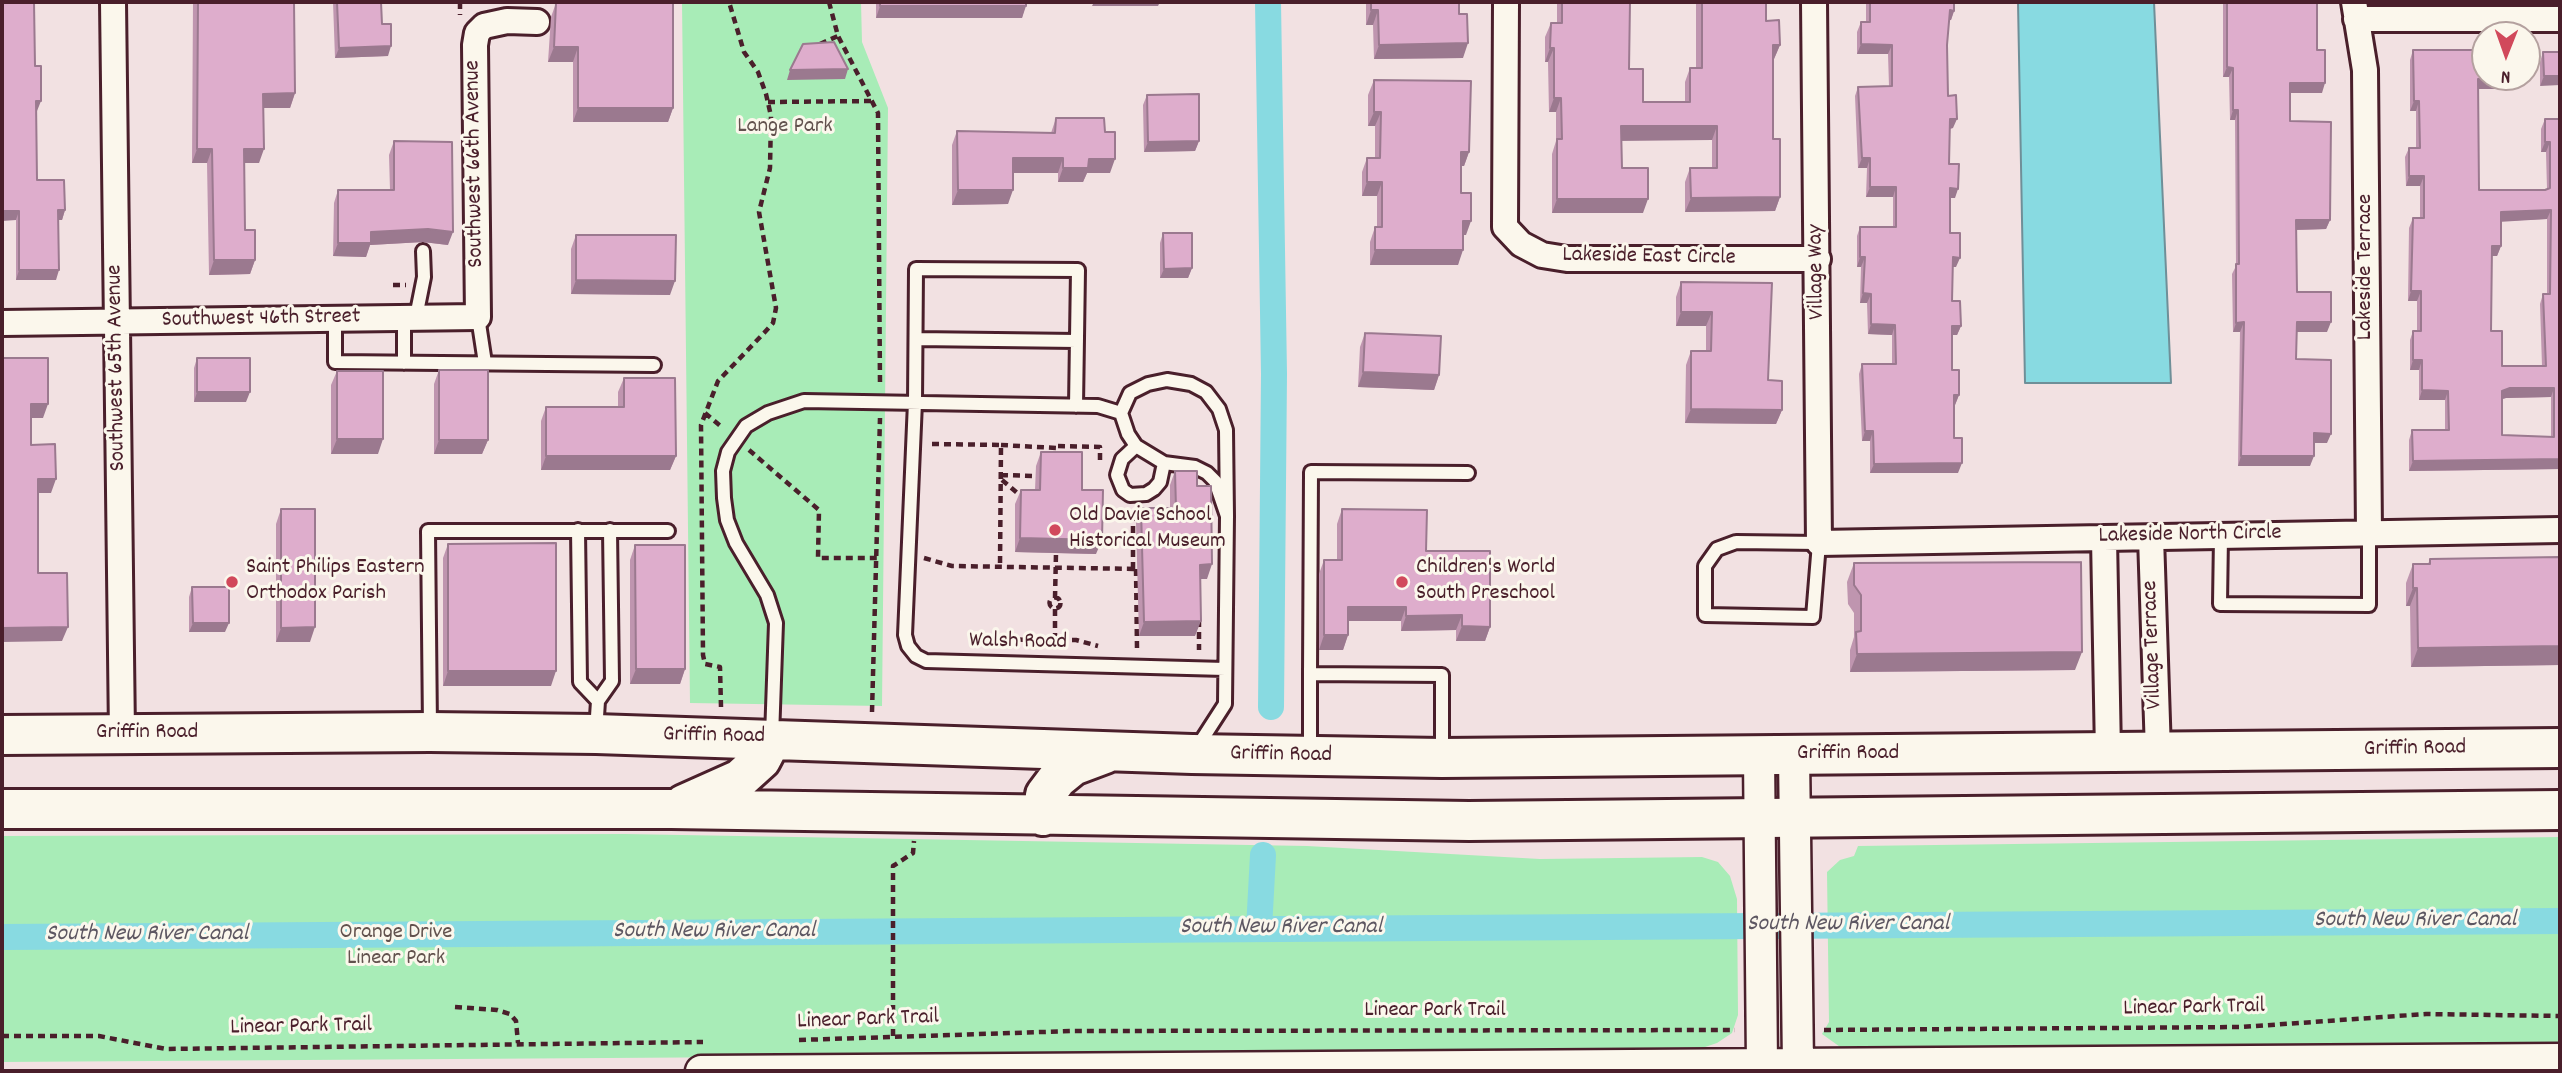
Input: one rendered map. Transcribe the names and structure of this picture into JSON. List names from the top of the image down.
{
  "streets": {
    "main road": ["Griffin Road"],
    "street": [
      "Southwest 66th Avenue",
      "Lakeside East Circle",
      "Lakeside Terrace",
      "Village Way",
      "Southwest 46th Street",
      "Southwest 65th Avenue",
      "Lakeside North Circle",
      "Village Terrace"
    ],
    "lane": ["Walsh Road"],
    "path": ["Linear Park Trail"]
  },
  "crossings": [
    ["Southwest 66th Avenue", "Southwest 46th Street"],
    ["Lakeside East Circle", "Village Way"],
    ["Lakeside Terrace", "Lakeside North Circle"],
    ["Village Way", "Lakeside North Circle"],
    ["Southwest 46th Street", "Southwest 65th Avenue"],
    ["Southwest 65th Avenue", "Griffin Road"],
    ["Lakeside North Circle", "Village Terrace"],
    ["Village Terrace", "Griffin Road"]
  ],
  "water": ["South New River Canal"],
  "parks": ["Lange Park", "Orange Drive Linear Park"],
  "places": ["Old Davie School Historical Museum", "Saint Philips Eastern Orthodox Parish", "Children's World South Preschool"],
  "north": "bottom"
}
